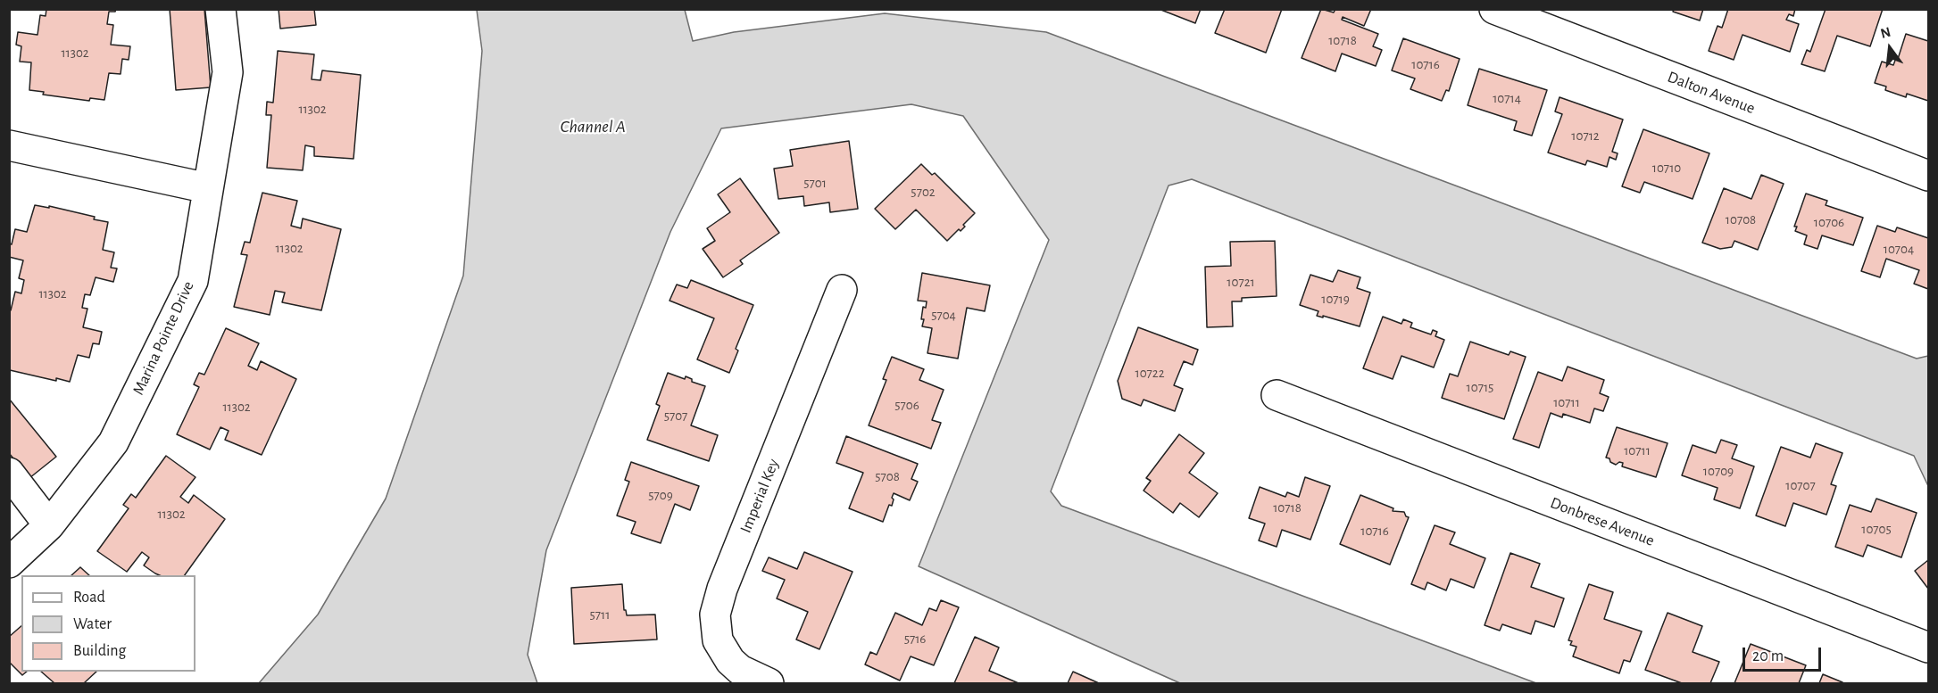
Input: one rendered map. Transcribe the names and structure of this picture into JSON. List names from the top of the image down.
{
  "streets": {
    "street": [
      "Dalton Avenue",
      "Marina Pointe Drive",
      "Imperial Key",
      "Donbrese Avenue"
    ]
  },
  "water": ["Channel A"],
  "house_numbers": [
    "10718",
    "11302",
    "10716",
    "10714",
    "11302",
    "10712",
    "10710",
    "5701",
    "5702",
    "10708",
    "10706",
    "11302",
    "10704",
    "10721",
    "11302",
    "10719",
    "5704",
    "10722",
    "10715",
    "10711",
    "5706",
    "11302",
    "5707",
    "10711",
    "10709",
    "5708",
    "10707",
    "5709",
    "10718",
    "11302",
    "10705",
    "10716",
    "5711",
    "5716"
  ],
  "legend": ["Road", "Water", "Building"],
  "scale_bar": "20 m",
  "north": "top"
}
